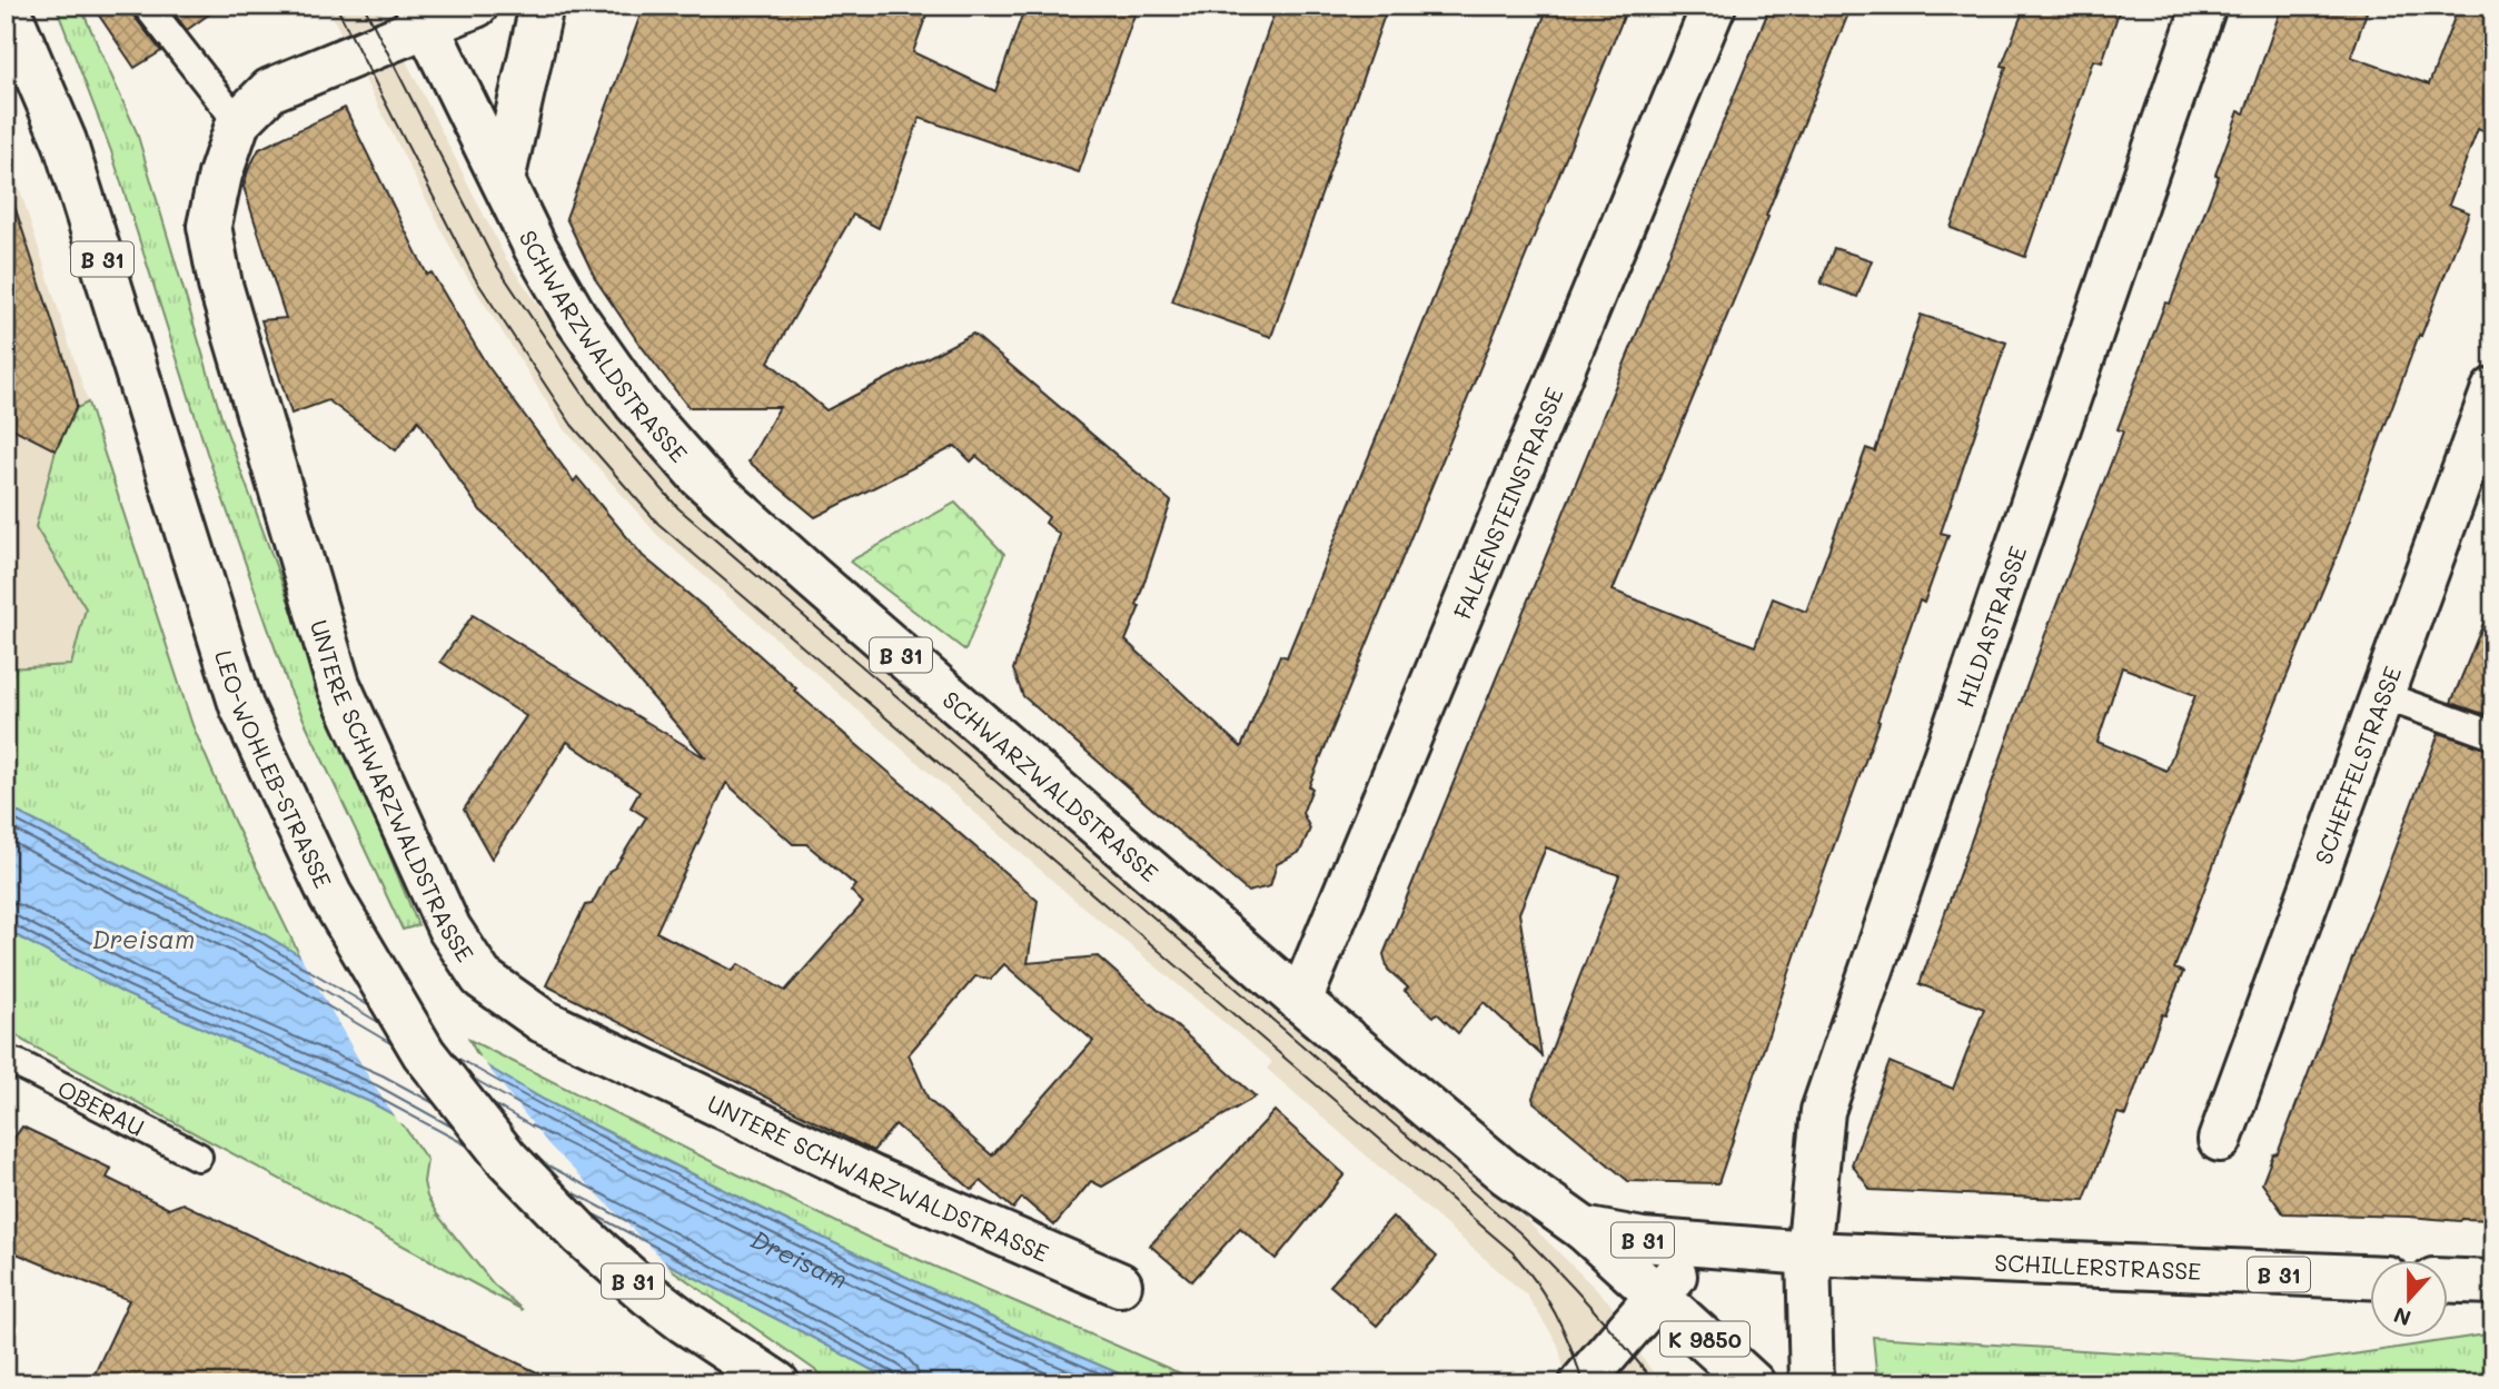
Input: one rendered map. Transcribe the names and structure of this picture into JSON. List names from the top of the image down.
{
  "streets": {
    "street": [
      "B 31",
      "SCHWARZWALDSTRASSE",
      "FALKENSTEINSTRASSE",
      "HILDASTRASSE",
      "SCHEFFELSTRASSE",
      "LEO-WOHLEB-STRASSE",
      "UNTERE SCHWARZWALDSTRASSE",
      "SCHILLERSTRASSE",
      "K 9850"
    ],
    "lane": ["OBERAU"]
  },
  "crossings": [
    ["SCHWARZWALDSTRASSE", "FALKENSTEINSTRASSE"],
    ["SCHWARZWALDSTRASSE", "HILDASTRASSE"],
    ["SCHWARZWALDSTRASSE", "UNTERE SCHWARZWALDSTRASSE"],
    ["SCHWARZWALDSTRASSE", "SCHILLERSTRASSE"],
    ["SCHWARZWALDSTRASSE", "K 9850"],
    ["HILDASTRASSE", "SCHILLERSTRASSE"]
  ],
  "water": ["Dreisam"],
  "north": "bottom"
}
